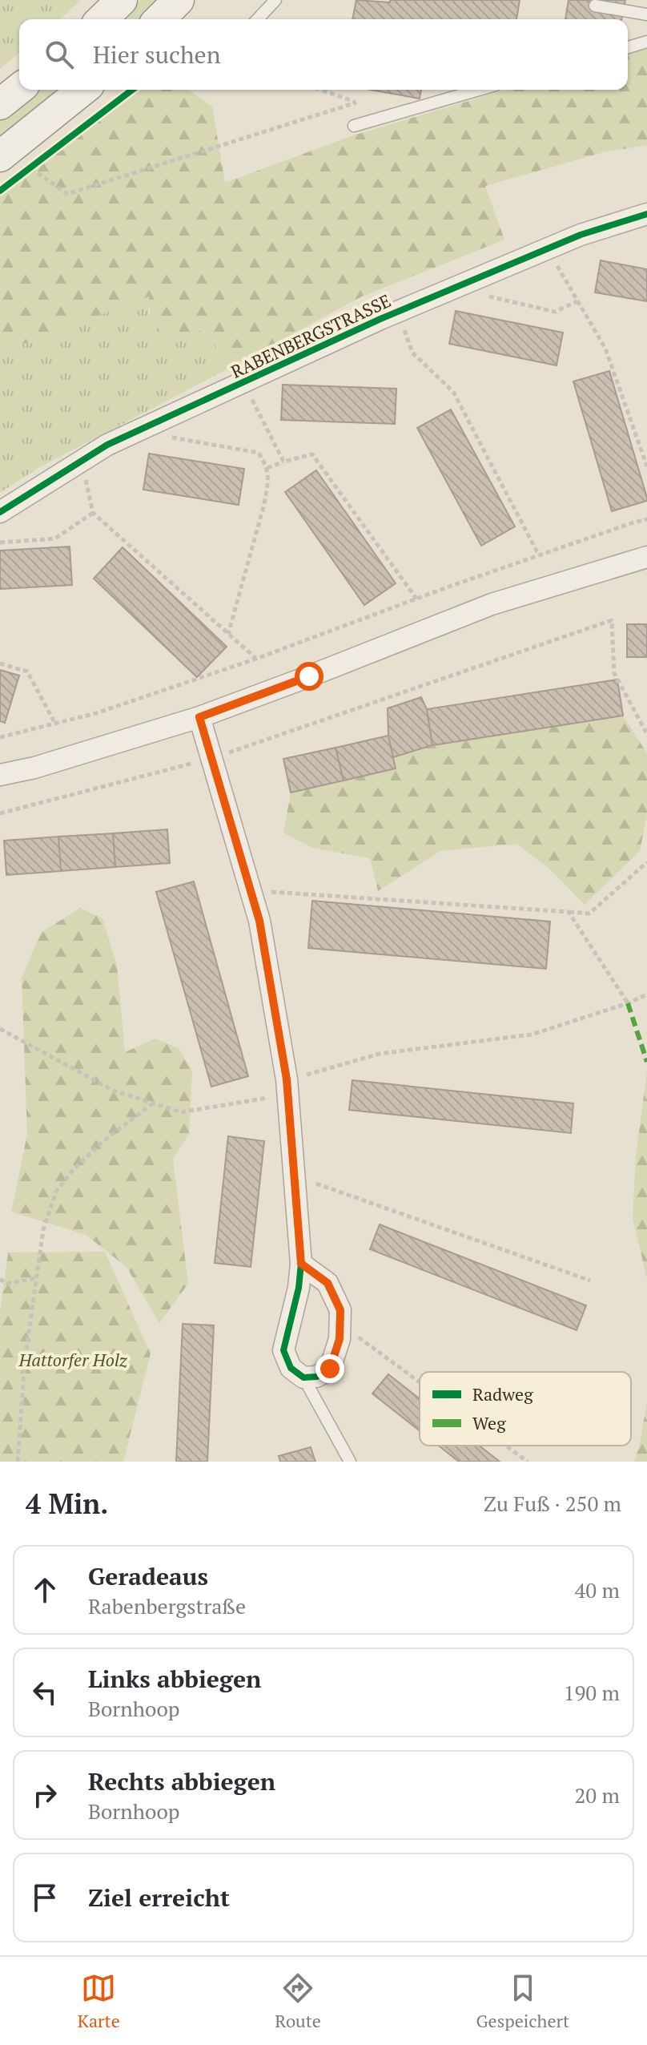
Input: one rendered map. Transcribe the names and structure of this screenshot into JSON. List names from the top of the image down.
{
  "streets": {
    "street": ["RABENBERGSTRASSE"]
  },
  "parks": ["Hattorfer Holz"],
  "legend": ["Radweg", "Weg"],
  "page": {
    "search": "Hier suchen",
    "heading": ["4 Min.", "Zu Fuß · 250 m"],
    "list": [
      ["Geradeaus", "Rabenbergstraße", "40 m"],
      ["Links abbiegen", "Bornhoop", "190 m"],
      ["Rechts abbiegen", "Bornhoop", "20 m"],
      "Ziel erreicht"
    ],
    "nav": ["Karte", "Route", "Gespeichert"]
  }
}
